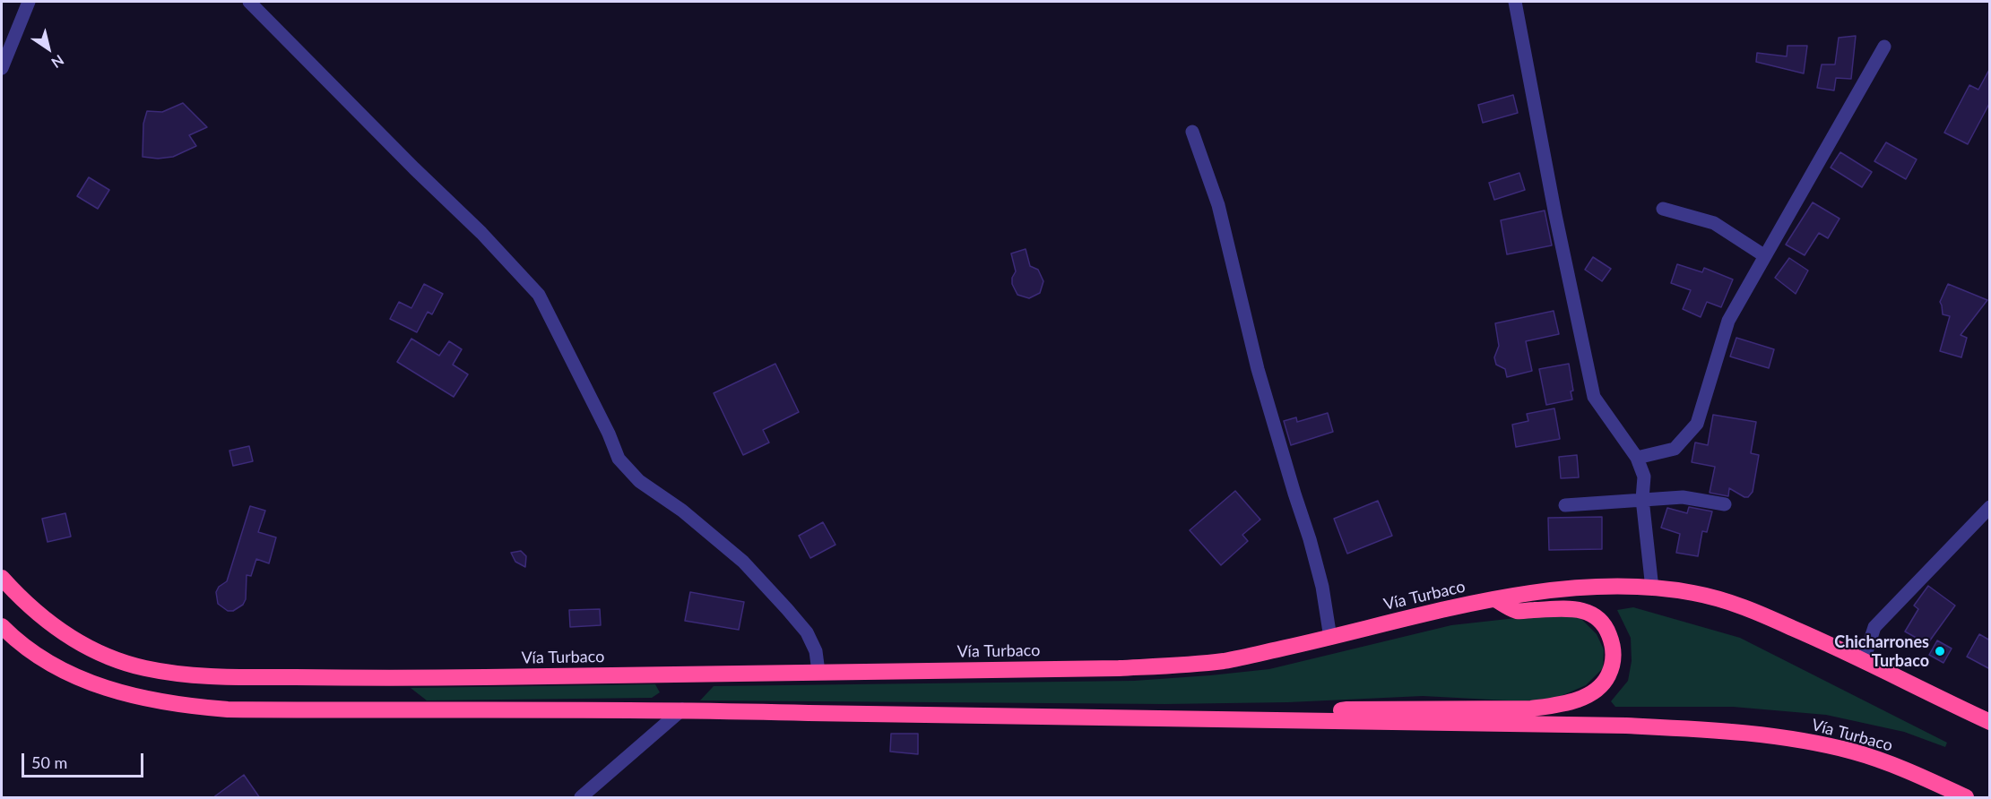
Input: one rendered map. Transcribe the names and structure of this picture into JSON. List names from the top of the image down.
{
  "streets": {
    "highway": ["Vía Turbaco"]
  },
  "places": ["Chicharrones Turbaco"],
  "scale_bar": "50 m",
  "north": "bottom right"
}
